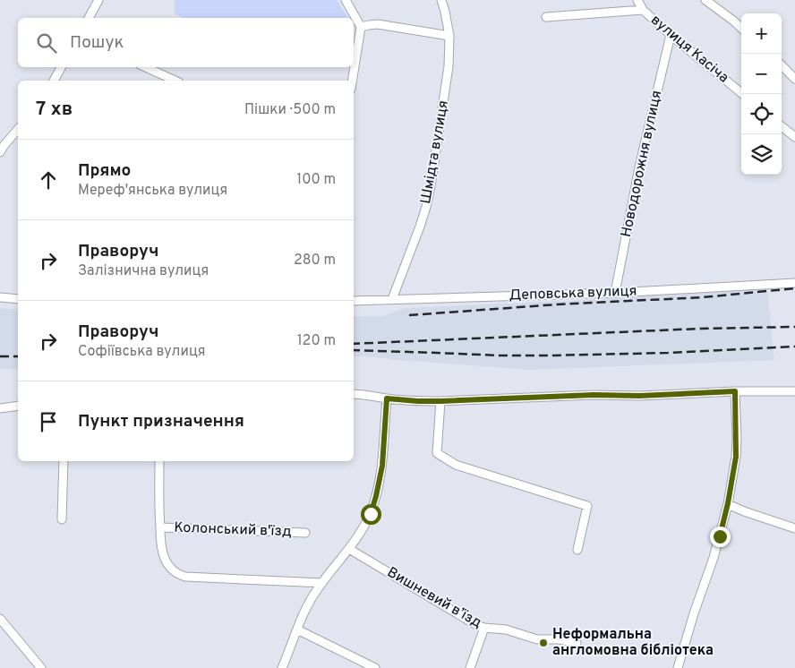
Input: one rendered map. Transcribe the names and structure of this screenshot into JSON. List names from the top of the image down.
{
  "streets": {
    "street": [
      "вулиця Касіча",
      "Шмідта вулиця",
      "Новодорожня вулиця",
      "Деповська вулиця",
      "Колонський в'їзд",
      "Вишневий в’їзд"
    ]
  },
  "crossings": [
    ["вулиця Касіча", "Новодорожня вулиця"],
    ["Шмідта вулиця", "Деповська вулиця"],
    ["Новодорожня вулиця", "Деповська вулиця"]
  ],
  "places": ["Неформальна англомовна бібліотека"],
  "page": {
    "map_buttons": ["+", "−"],
    "search": "Пошук",
    "heading": ["7 хв", "Пішки · 500 m"],
    "list": [
      ["Прямо", "Мереф'янська вулиця", "100 m"],
      ["Праворуч", "Залізнична вулиця", "280 m"],
      ["Праворуч", "Софіївська вулиця", "120 m"],
      "Пункт призначення"
    ]
  }
}
